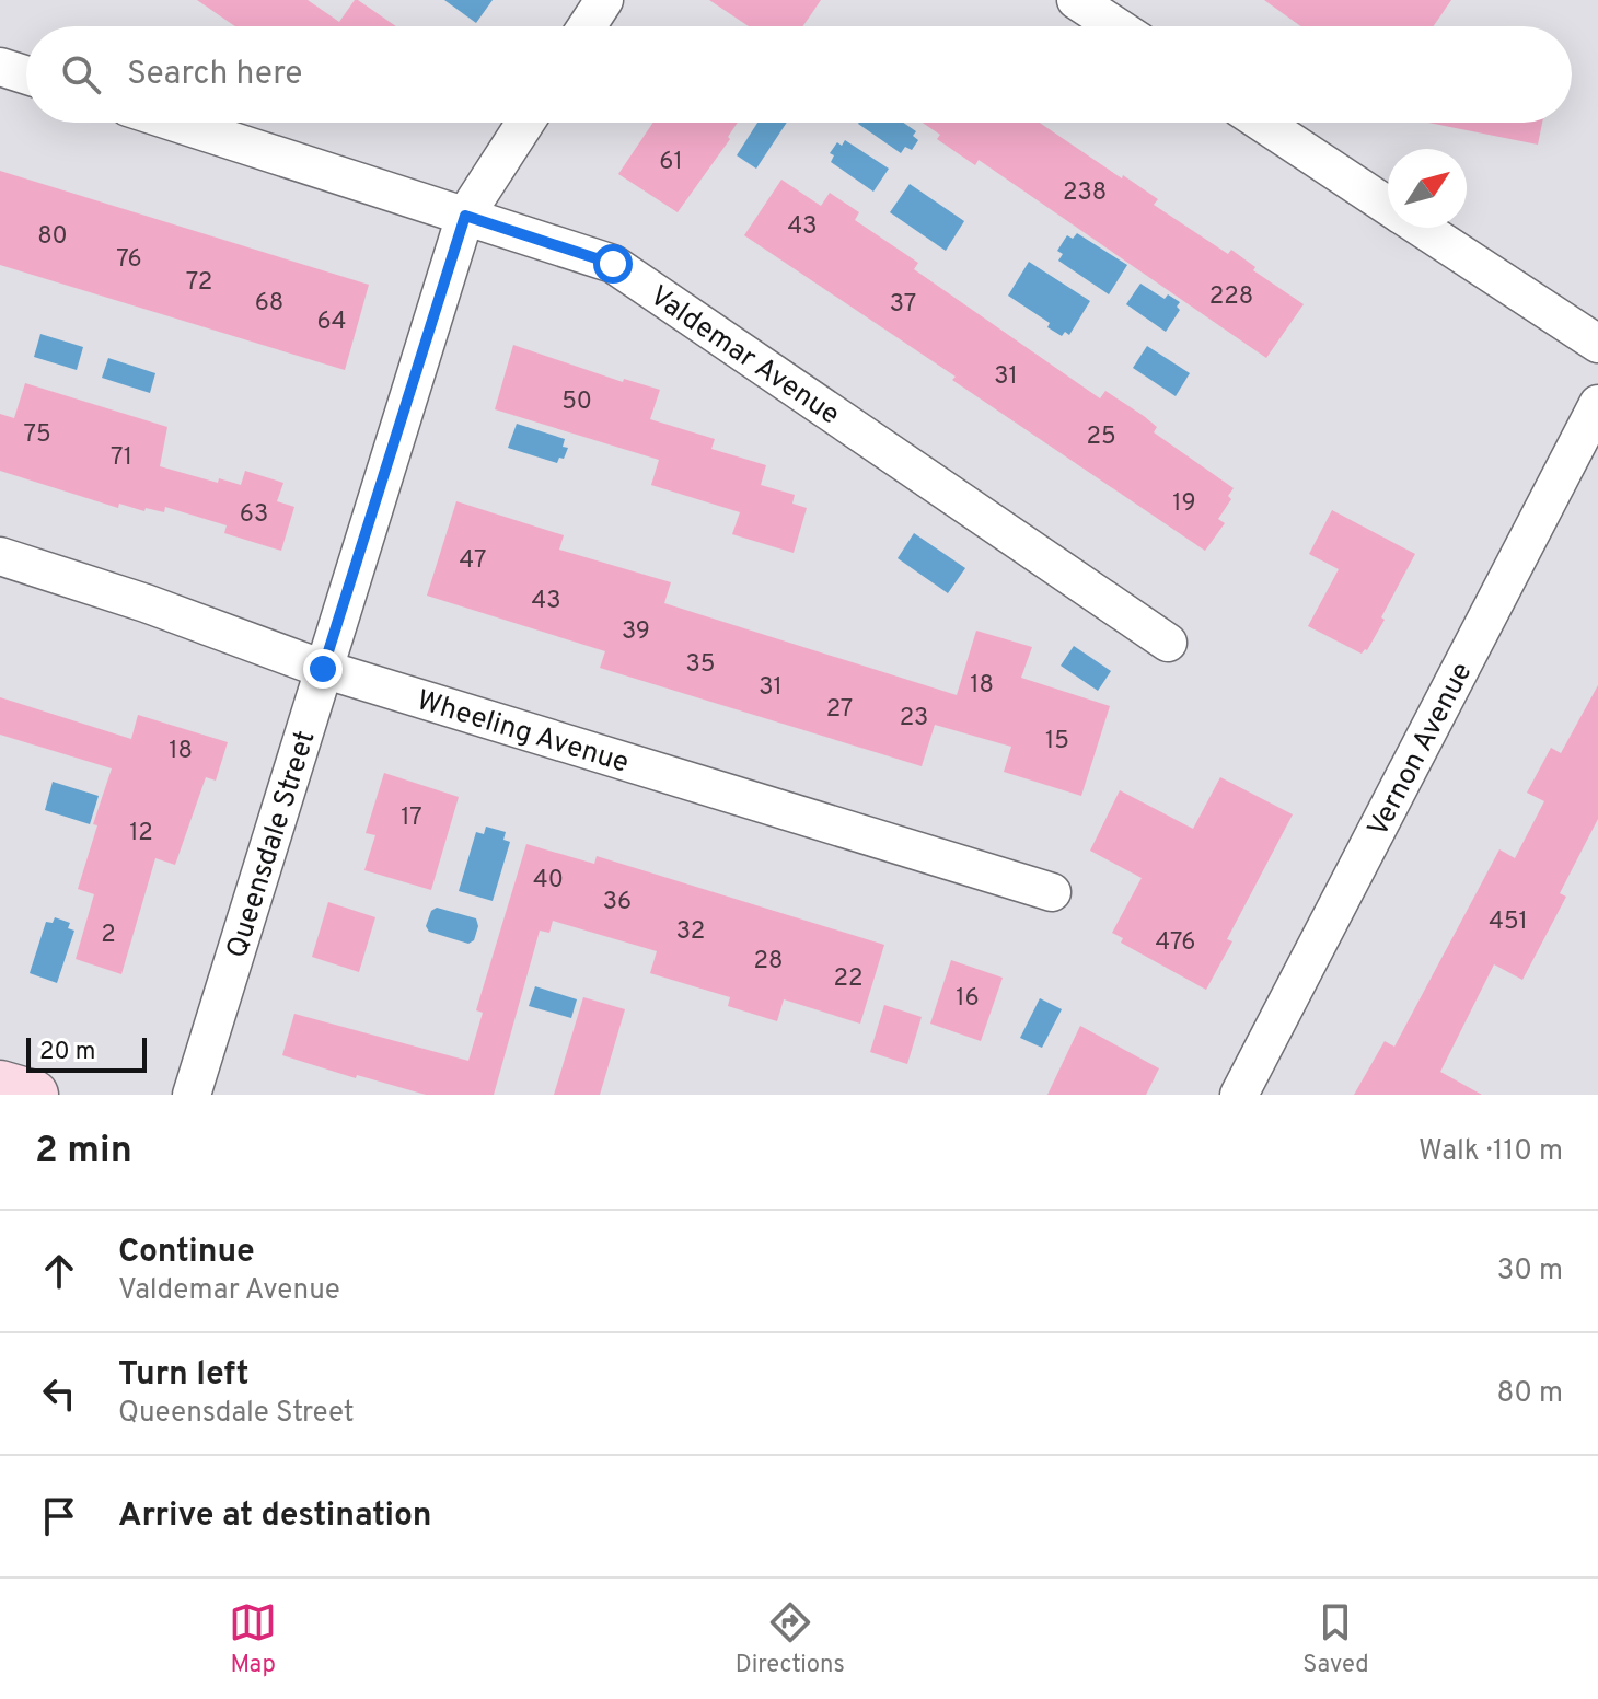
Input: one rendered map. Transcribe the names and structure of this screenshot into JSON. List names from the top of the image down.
{
  "streets": {
    "street": [
      "Valdemar Avenue",
      "Wheeling Avenue",
      "Vernon Avenue",
      "Queensdale Street"
    ]
  },
  "crossings": [
    ["Valdemar Avenue", "Queensdale Street"],
    ["Wheeling Avenue", "Queensdale Street"]
  ],
  "house_numbers": [
    "61",
    "238",
    "43",
    "80",
    "76",
    "72",
    "228",
    "68",
    "37",
    "64",
    "31",
    "50",
    "75",
    "25",
    "71",
    "19",
    "63",
    "47",
    "43",
    "39",
    "35",
    "18",
    "31",
    "27",
    "23",
    "15",
    "18",
    "17",
    "12",
    "40",
    "36",
    "451",
    "32",
    "2",
    "476",
    "28",
    "22",
    "16"
  ],
  "scale_bar": "20 m",
  "north": "top right",
  "page": {
    "search": "Search here",
    "scale": "20 m",
    "heading": ["2 min", "Walk · 110 m"],
    "list": [
      ["Continue", "Valdemar Avenue", "30 m"],
      ["Turn left", "Queensdale Street", "80 m"],
      "Arrive at destination"
    ],
    "nav": ["Map", "Directions", "Saved"]
  }
}
